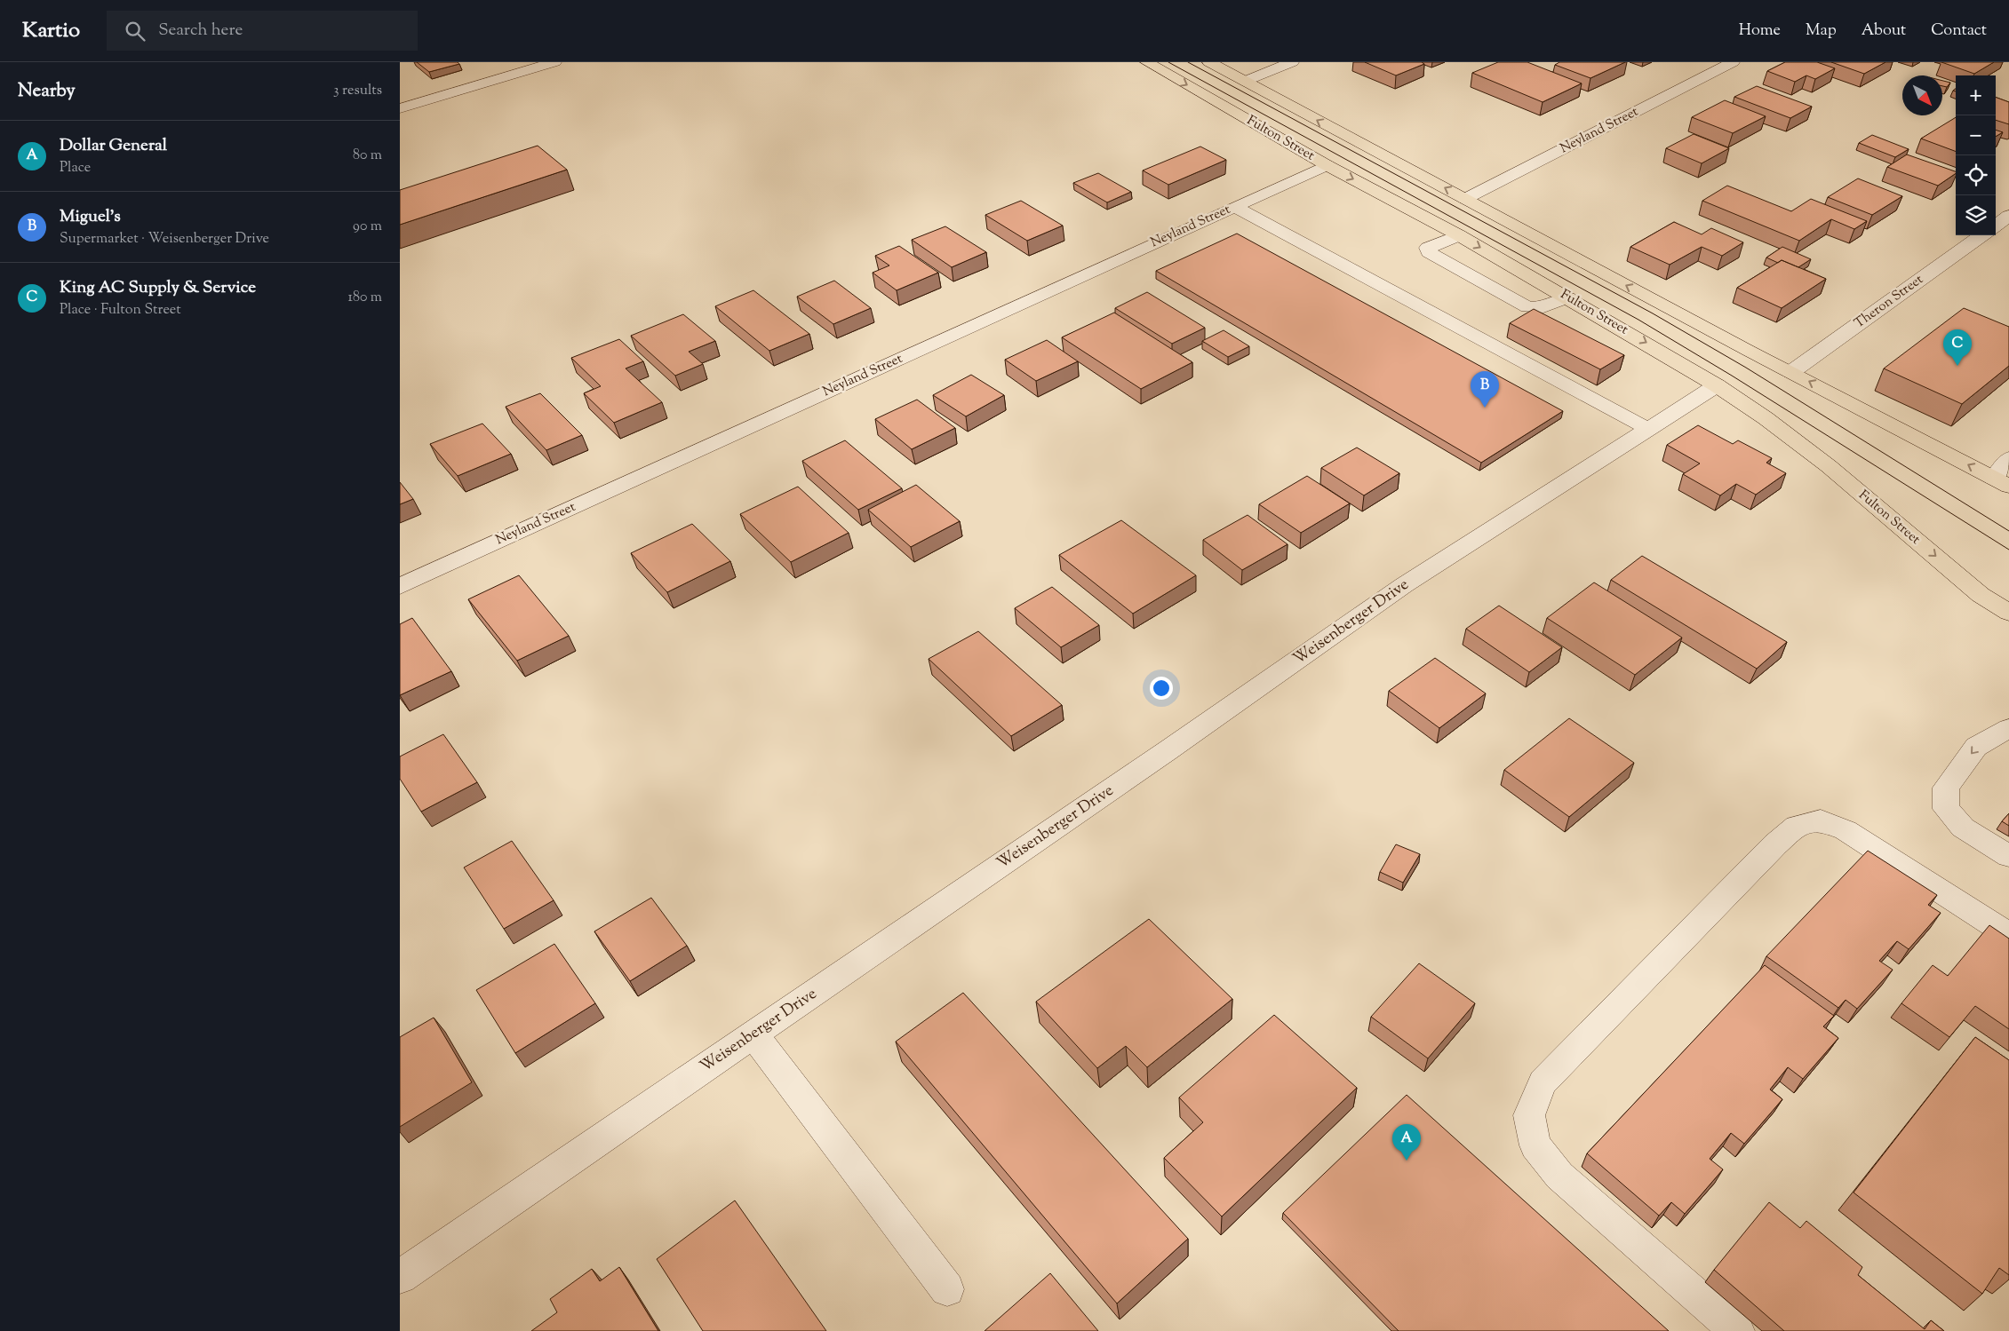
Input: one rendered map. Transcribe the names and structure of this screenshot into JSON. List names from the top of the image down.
{
  "streets": {
    "main road": ["Fulton Street"],
    "street": ["Neyland Street", "Theron Street", "Weisenberger Drive"]
  },
  "crossings": [
    ["Neyland Street", "Fulton Street"],
    ["Fulton Street", "Weisenberger Drive"]
  ],
  "north": "bottom right",
  "page": {
    "header": "Kartio",
    "search": "Search here",
    "nav": [
      "Home",
      "Map",
      "About",
      "Contact"
    ],
    "heading": ["Nearby", "3 results"],
    "map_buttons": ["+", "−"],
    "list": [
      {
        "mark": "A",
        "name": "Dollar General",
        "note": "Place",
        "value": "80 m"
      },
      {
        "mark": "B",
        "name": "Miguel's",
        "note": "Supermarket · Weisenberger Drive",
        "value": "90 m"
      },
      {
        "mark": "C",
        "name": "King AC Supply & Service",
        "note": "Place · Fulton Street",
        "value": "180 m"
      }
    ],
    "pins": ["C", "B", "A"]
  }
}
